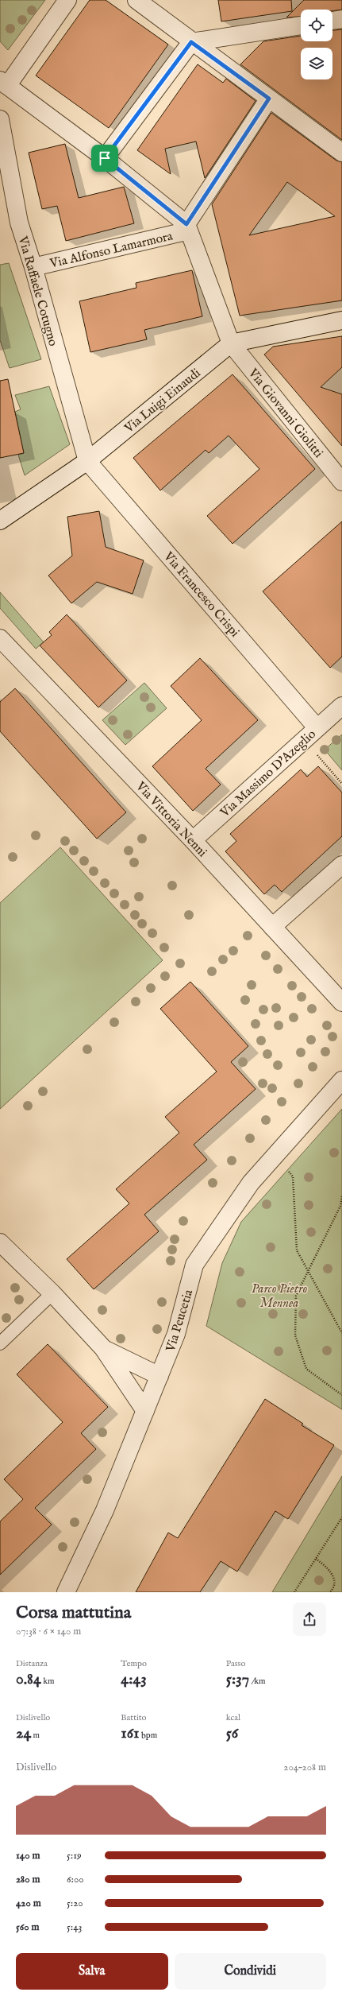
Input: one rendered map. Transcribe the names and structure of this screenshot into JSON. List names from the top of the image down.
{
  "streets": {
    "street": [
      "Via Alfonso Lamarmora",
      "Via Raffaele Cotugno",
      "Via Luigi Einaudi",
      "Via Giovanni Giolitti",
      "Via Francesco Crispi",
      "Via Massimo D'Azeglio",
      "Via Vittoria Nenni",
      "Via Peucetia"
    ]
  },
  "crossings": [
    ["Via Alfonso Lamarmora", "Via Raffaele Cotugno"],
    ["Via Alfonso Lamarmora", "Via Giovanni Giolitti"],
    ["Via Raffaele Cotugno", "Via Luigi Einaudi"],
    ["Via Raffaele Cotugno", "Via Francesco Crispi"],
    ["Via Luigi Einaudi", "Via Giovanni Giolitti"],
    ["Via Luigi Einaudi", "Via Francesco Crispi"],
    ["Via Francesco Crispi", "Via Massimo D'Azeglio"],
    ["Via Massimo D'Azeglio", "Via Vittoria Nenni"]
  ],
  "parks": ["Parco Pietro Mennea"],
  "page": {
    "heading": ["Corsa mattutina", "07:38 · 6 × 140 m"],
    "stats": [
      ["Distanza", "0.84 km"],
      ["Tempo", "4:43"],
      ["Passo", "5:37 /km"],
      ["Dislivello", "24 m"],
      ["Battito", "161 bpm"],
      ["kcal", "56"]
    ],
    "chart": ["Dislivello", "204–208 m"],
    "list": [
      {
        "name": "140 m",
        "note": "5:19"
      },
      {
        "name": "280 m",
        "note": "6:00"
      },
      {
        "name": "420 m",
        "note": "5:20"
      },
      {
        "name": "560 m",
        "note": "5:43"
      }
    ],
    "buttons": ["Salva", "Condividi"]
  }
}
